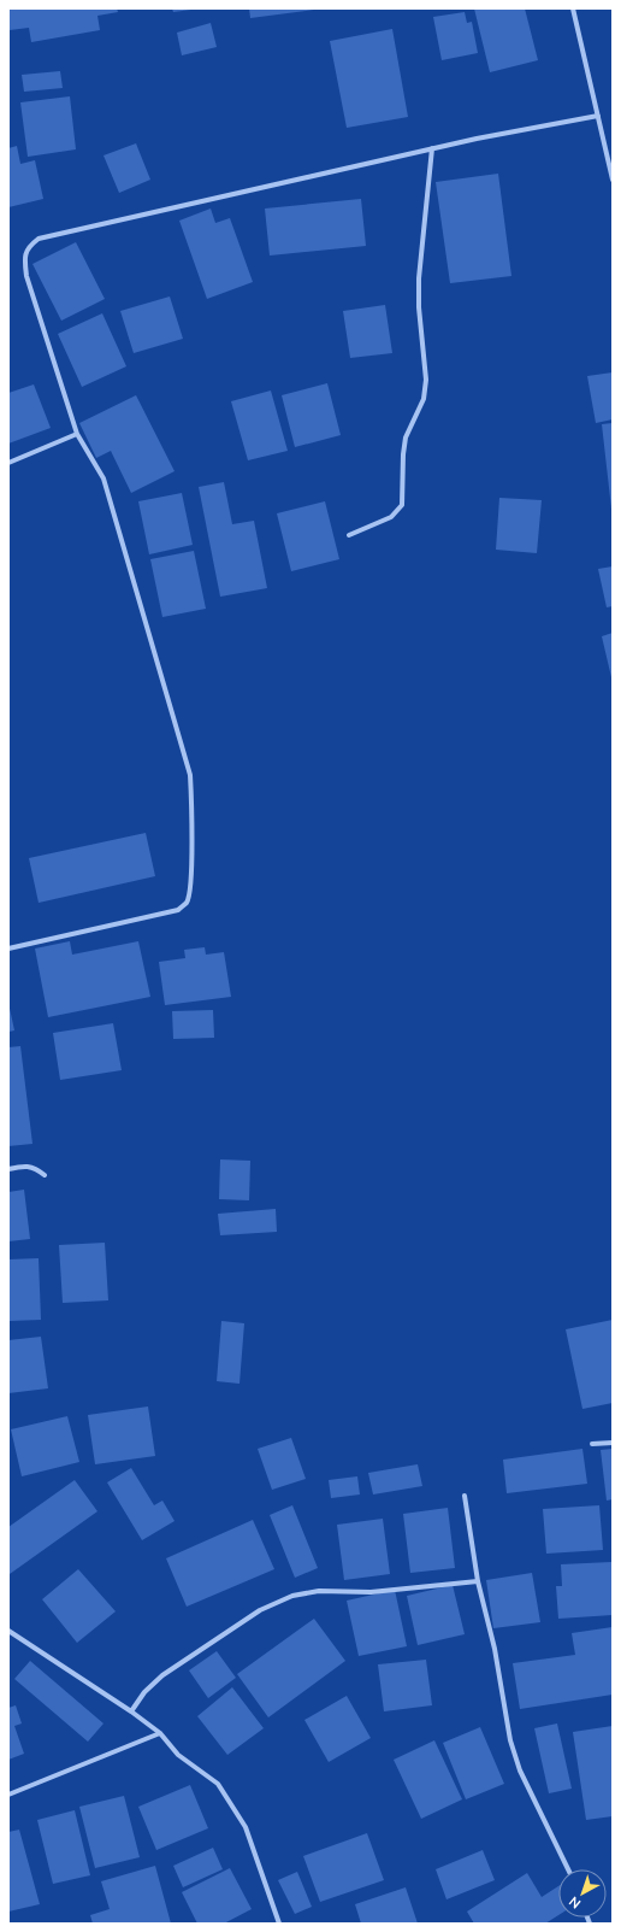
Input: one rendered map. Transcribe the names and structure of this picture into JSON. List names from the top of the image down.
{
  "north": "bottom left"
}
